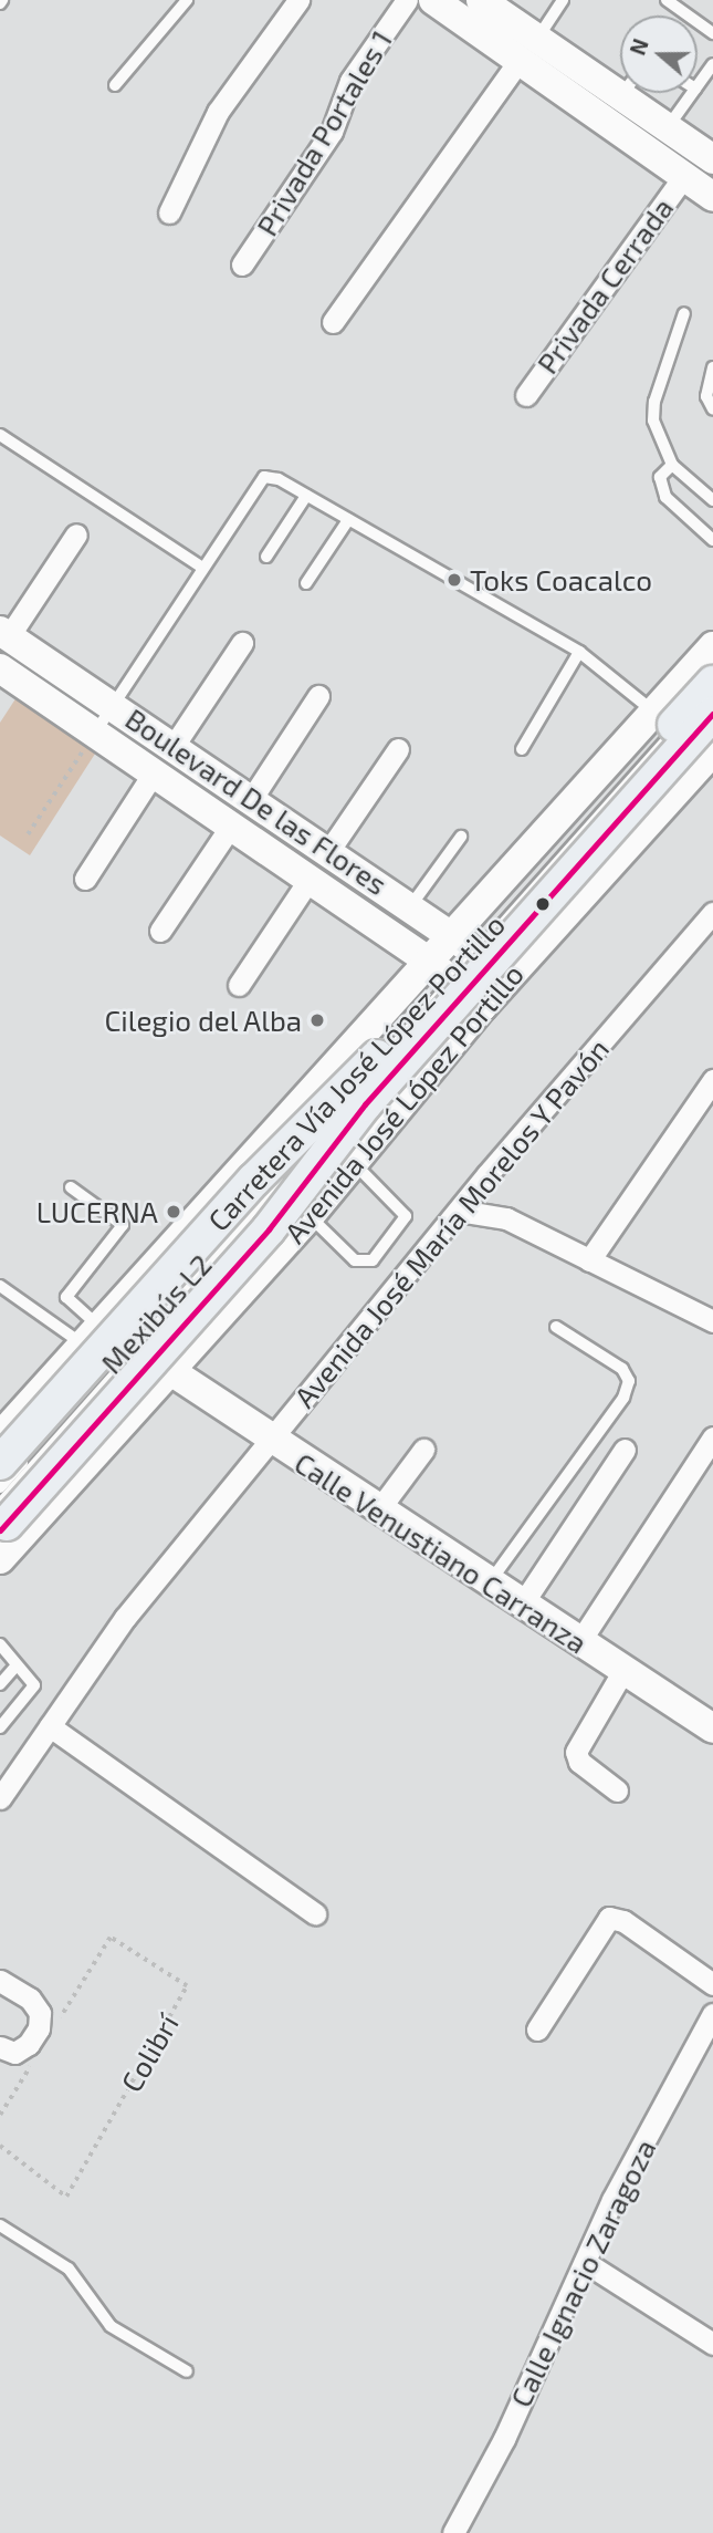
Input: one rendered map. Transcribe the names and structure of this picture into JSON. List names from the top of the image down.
{
  "streets": {
    "main road": [
      "Boulevard De las Flores",
      "Carretera Vía José López Portillo",
      "Avenida José López Portillo",
      "Calle Venustiano Carranza"
    ],
    "street": [
      "Privada Portales 1",
      "Privada Cerrada",
      "Avenida José María Morelos Y Pavón",
      "Calle Ignacio Zaragoza"
    ],
    "lane": ["Mexibús L2"],
    "path": ["Colibrí"]
  },
  "crossings": [
    ["Boulevard De las Flores", "Avenida José López Portillo"],
    ["Boulevard De las Flores", "Mexibús L2"],
    ["Carretera Vía José López Portillo", "Mexibús L2"],
    ["Avenida José López Portillo", "Mexibús L2"],
    ["Avenida José López Portillo", "Calle Venustiano Carranza"],
    ["Avenida José María Morelos Y Pavón", "Calle Venustiano Carranza"]
  ],
  "places": ["Toks Coacalco", "Cilegio del Alba", "LUCERNA"],
  "north": "left"
}
